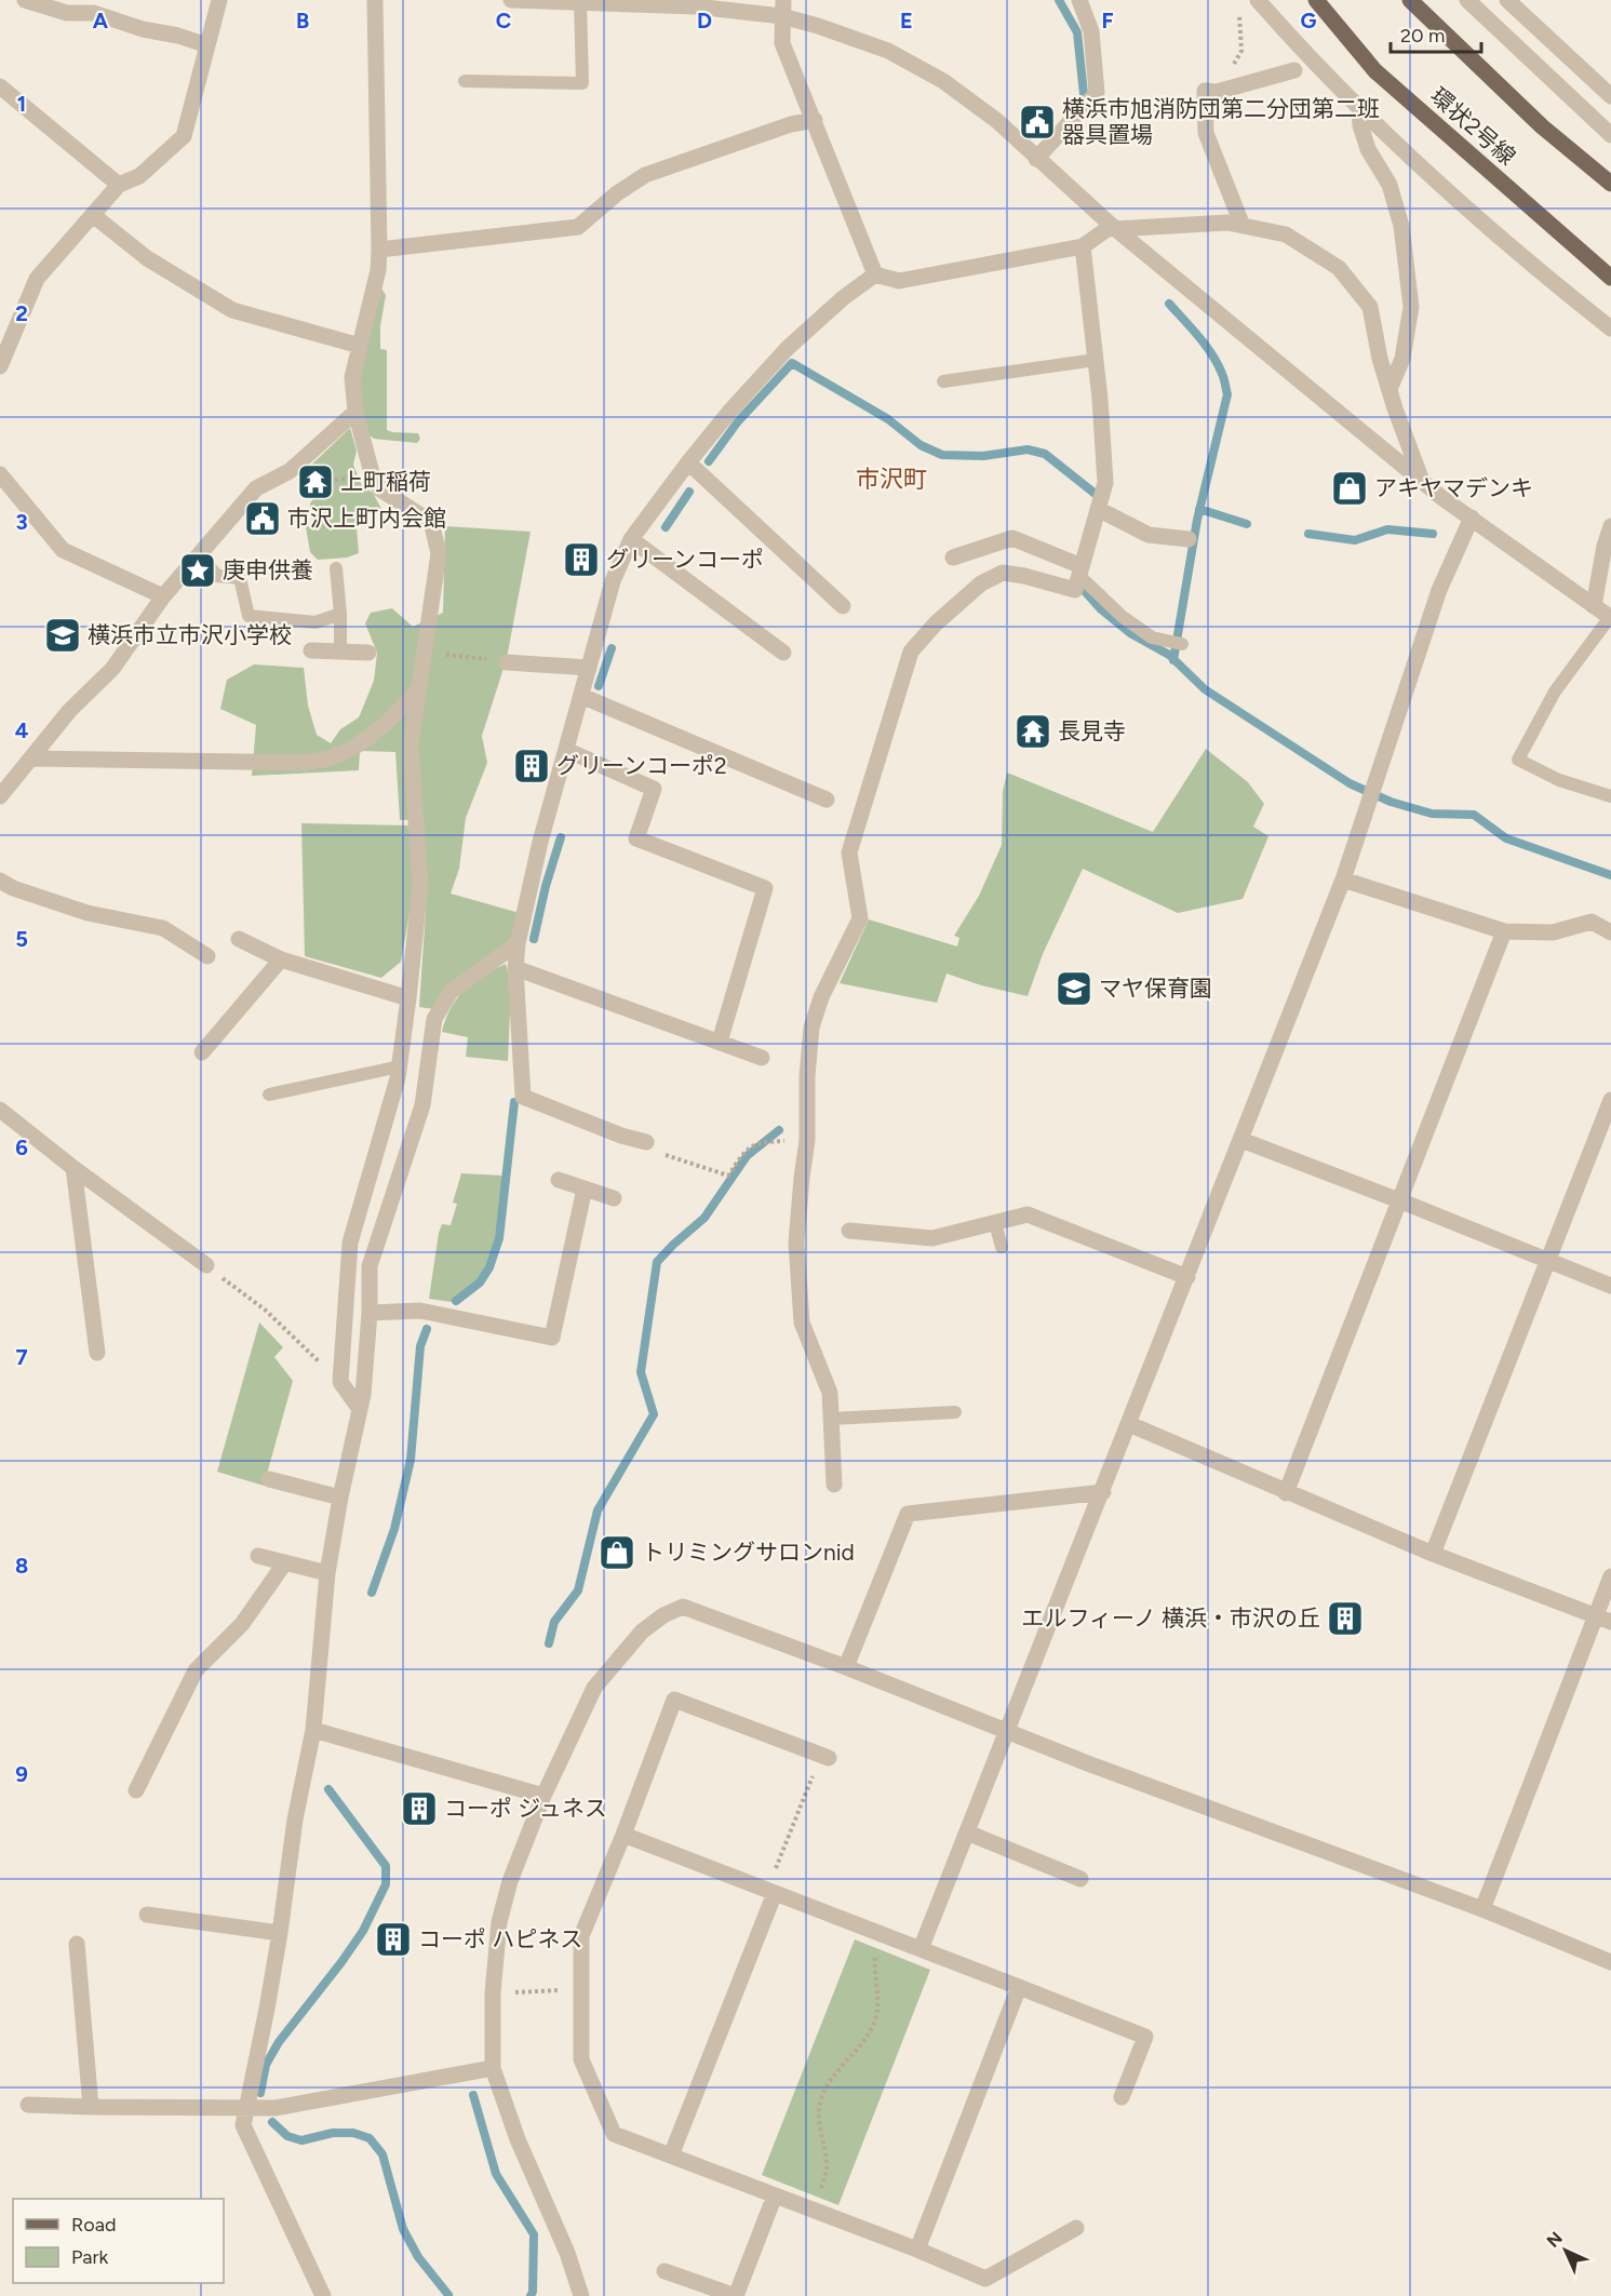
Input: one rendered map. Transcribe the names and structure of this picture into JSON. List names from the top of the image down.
{
  "streets": {
    "main road": ["環状2号線"]
  },
  "districts": ["市沢町"],
  "places": {
    "public building": ["横浜市旭消防団第二分団第二班 器具置場", "市沢上町内会館"],
    "temple": ["上町稲荷", "長見寺"],
    "shop": ["アキヤマデンキ", "トリミングサロンnid"],
    "building": [
      "グリーンコーポ",
      "グリーンコーポ2",
      "エルフィーノ 横浜・市沢の丘",
      "コーポ ジュネス",
      "コーポ ハピネス"
    ],
    "place": ["庚申供養"],
    "school or university": ["横浜市立市沢小学校", "マヤ保育園"]
  },
  "legend": ["Road", "Park"],
  "scale_bar": "20 m",
  "north": "top left",
  "grid": {
    "columns": [
      "A",
      "B",
      "C",
      "D",
      "E",
      "F",
      "G"
    ],
    "rows": [
      "1",
      "2",
      "3",
      "4",
      "5",
      "6",
      "7",
      "8",
      "9"
    ]
  }
}
